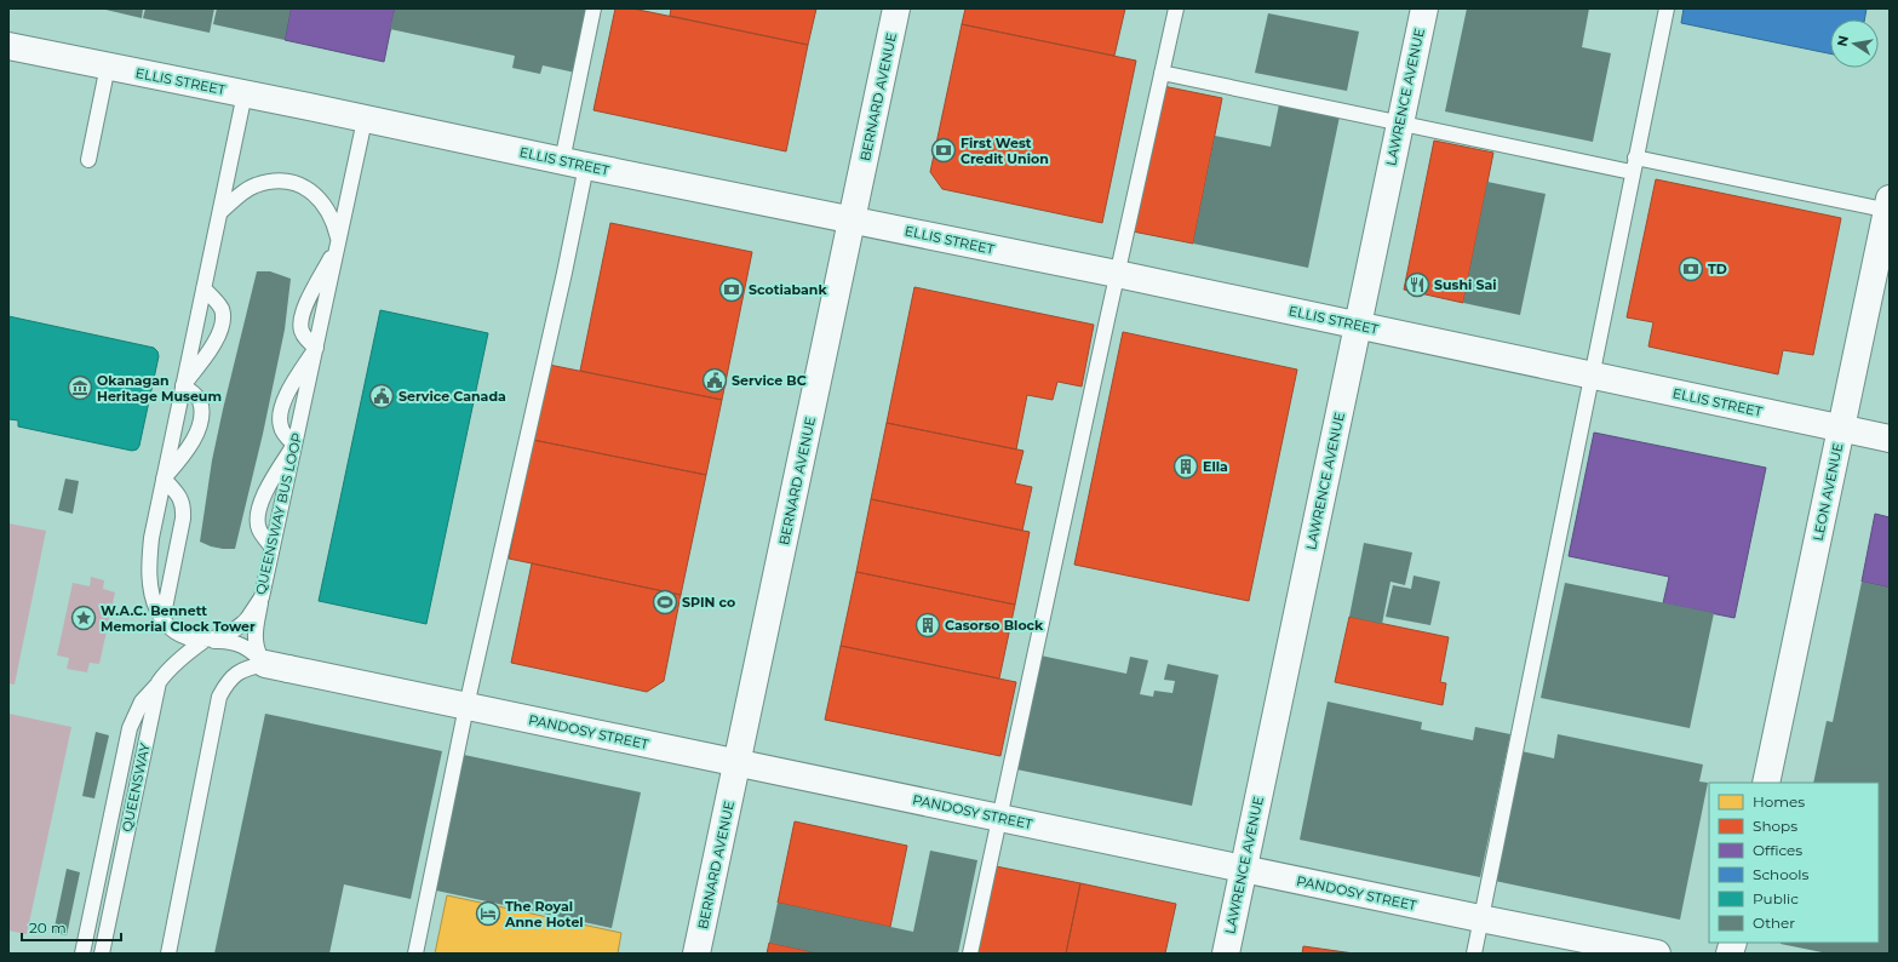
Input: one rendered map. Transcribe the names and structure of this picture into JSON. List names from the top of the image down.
{
  "streets": {
    "street": [
      "ELLIS STREET",
      "BERNARD AVENUE",
      "LAWRENCE AVENUE",
      "LEON AVENUE",
      "PANDOSY STREET"
    ],
    "lane": ["QUEENSWAY BUS LOOP", "QUEENSWAY"]
  },
  "crossings": [
    ["ELLIS STREET", "BERNARD AVENUE"],
    ["ELLIS STREET", "LAWRENCE AVENUE"],
    ["ELLIS STREET", "LEON AVENUE"],
    ["ELLIS STREET", "QUEENSWAY BUS LOOP"],
    ["BERNARD AVENUE", "PANDOSY STREET"],
    ["LAWRENCE AVENUE", "PANDOSY STREET"],
    ["QUEENSWAY BUS LOOP", "QUEENSWAY"]
  ],
  "places": {
    "bank": ["First West Credit Union", "TD", "Scotiabank"],
    "restaurant": ["Sushi Sai"],
    "public building": ["Service BC", "Service Canada"],
    "museum": ["Okanagan Heritage Museum"],
    "building": ["Ella", "Casorso Block"],
    "sports": ["SPIN co"],
    "place": ["W.A.C. Bennett Memorial Clock Tower"],
    "hotel": ["The Royal Anne Hotel"]
  },
  "legend": [
    "Homes",
    "Shops",
    "Offices",
    "Schools",
    "Public",
    "Other"
  ],
  "scale_bar": "20 m",
  "north": "left"
}
